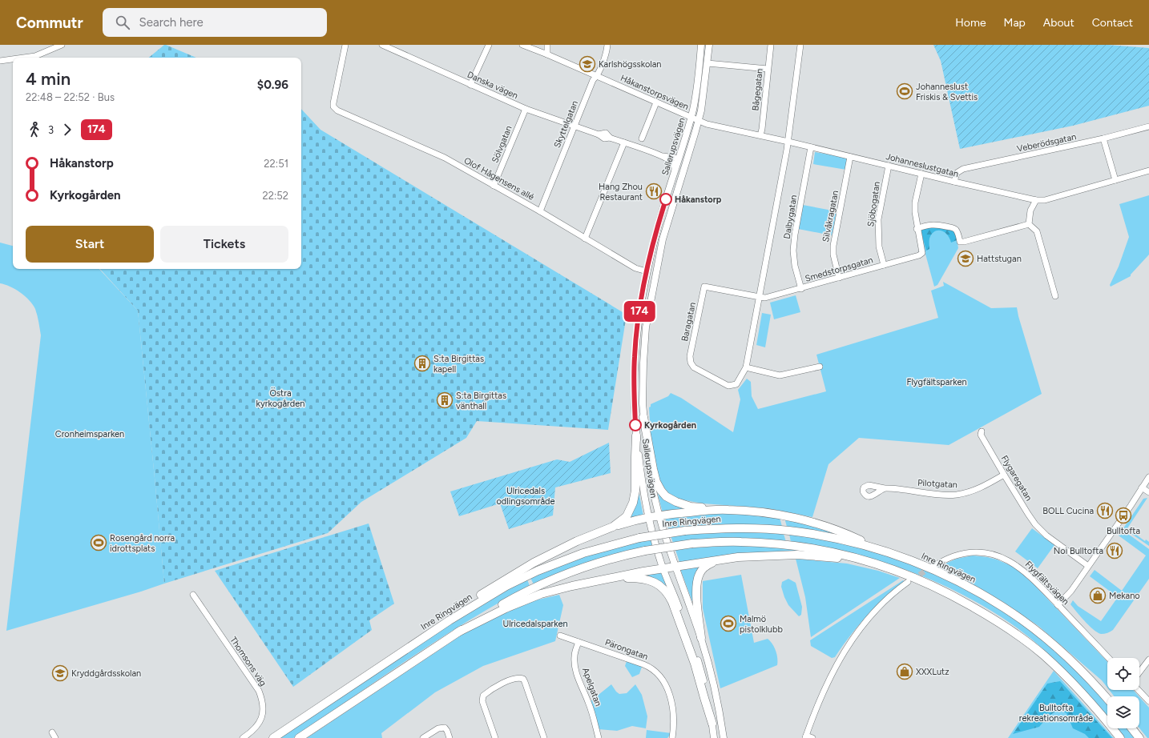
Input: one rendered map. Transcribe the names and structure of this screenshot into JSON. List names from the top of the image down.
{
  "streets": {
    "highway": ["Inre Ringvägen"],
    "main road": ["Sallerupsvägen"],
    "street": [
      "Danska vägen",
      "Bågegatan",
      "Håkanstorpsvägen",
      "Skyttelgatan",
      "Veberödsgatan",
      "Sölvgatan",
      "Johanneslustgatan",
      "Olof Hågensens allé",
      "Sjöbogatan",
      "Silvåkragatan",
      "Dalbygatan",
      "Smedstorpsgatan",
      "Baragatan",
      "Flygaregatan",
      "Pilotgatan",
      "Flygfältsvägen",
      "Pärongatan",
      "Thomsons väg",
      "Apelgatan"
    ]
  },
  "crossings": [
    ["Danska vägen", "Skyttelgatan"],
    ["Danska vägen", "Sölvgatan"],
    ["Danska vägen", "Sallerupsvägen"],
    ["Bågegatan", "Johanneslustgatan"],
    ["Håkanstorpsvägen", "Skyttelgatan"],
    ["Håkanstorpsvägen", "Sallerupsvägen"],
    ["Håkanstorpsvägen", "Johanneslustgatan"],
    ["Skyttelgatan", "Olof Hågensens allé"],
    ["Veberödsgatan", "Johanneslustgatan"],
    ["Sölvgatan", "Olof Hågensens allé"],
    ["Sallerupsvägen", "Johanneslustgatan"],
    ["Sallerupsvägen", "Olof Hågensens allé"],
    ["Johanneslustgatan", "Sjöbogatan"],
    ["Johanneslustgatan", "Silvåkragatan"],
    ["Johanneslustgatan", "Dalbygatan"],
    ["Sjöbogatan", "Smedstorpsgatan"],
    ["Silvåkragatan", "Smedstorpsgatan"],
    ["Dalbygatan", "Smedstorpsgatan"],
    ["Smedstorpsgatan", "Baragatan"],
    ["Flygaregatan", "Pilotgatan"],
    ["Pärongatan", "Apelgatan"]
  ],
  "parks": [
    "Flygfältsparken",
    "Östra kyrkogården",
    "Cronheimsparken",
    "Ulricedals odlingsområde",
    "Ulricedalsparken",
    "Bulltofta rekreationsområde"
  ],
  "places": {
    "school or university": ["Karlshögsskolan", "Hattstugan", "Kryddgårdsskolan"],
    "sports": ["Johanneslust Friskis & Svettis", "Rosengård norra idrottsplats", "Malmö pistolklubb"],
    "restaurant": ["Hang Zhou Restaurant", "BOLL Cucina", "Noi Bulltofta"],
    "other": ["Håkanstorp", "Kyrkogården"],
    "building": ["S:ta Birgittas kapell", "S:ta Birgittas vänthall"],
    "bus stop": ["Bulltofta"],
    "shop": ["Mekano", "XXXLutz"]
  },
  "lines": ["bus line 174"],
  "page": {
    "header": "Commutr",
    "search": "Search here",
    "nav": [
      "Home",
      "Map",
      "About",
      "Contact"
    ],
    "on_map": "174",
    "heading": ["4 min", "22:48 – 22:52 · Bus", "$0.96"],
    "legs": ["3", "174"],
    "list": [
      {
        "name": "Håkanstorp",
        "value": "22:51"
      },
      {
        "name": "Kyrkogården",
        "value": "22:52"
      }
    ],
    "buttons": ["Start", "Tickets"]
  }
}
